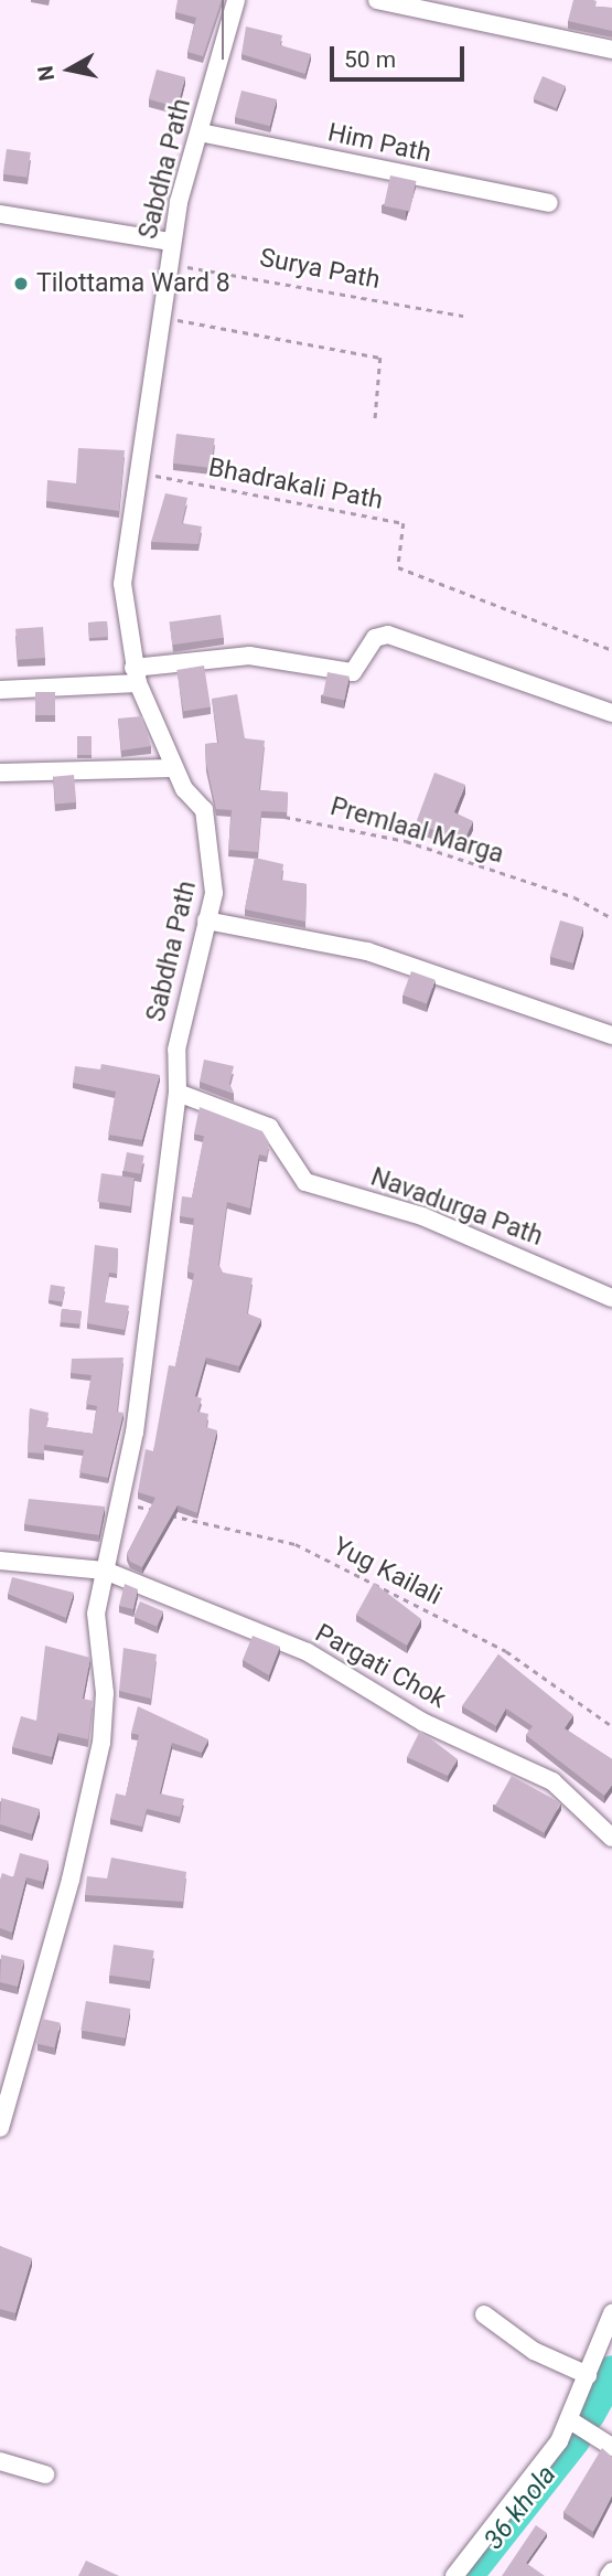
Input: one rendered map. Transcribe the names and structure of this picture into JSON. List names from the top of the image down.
{
  "streets": {
    "street": [
      "Him Path",
      "Sabdha Path",
      "Navadurga Path",
      "Pargati Chok"
    ],
    "path": [
      "Surya Path",
      "Bhadrakali Path",
      "Premlaal Marga",
      "Yug Kailali"
    ]
  },
  "crossings": [
    ["Him Path", "Sabdha Path"],
    ["Sabdha Path", "Surya Path"],
    ["Sabdha Path", "Bhadrakali Path"],
    ["Sabdha Path", "Navadurga Path"],
    ["Sabdha Path", "Yug Kailali"],
    ["Sabdha Path", "Pargati Chok"]
  ],
  "water": ["36 khola"],
  "places": ["Tilottama Ward 8"],
  "scale_bar": "50 m",
  "north": "left"
}
